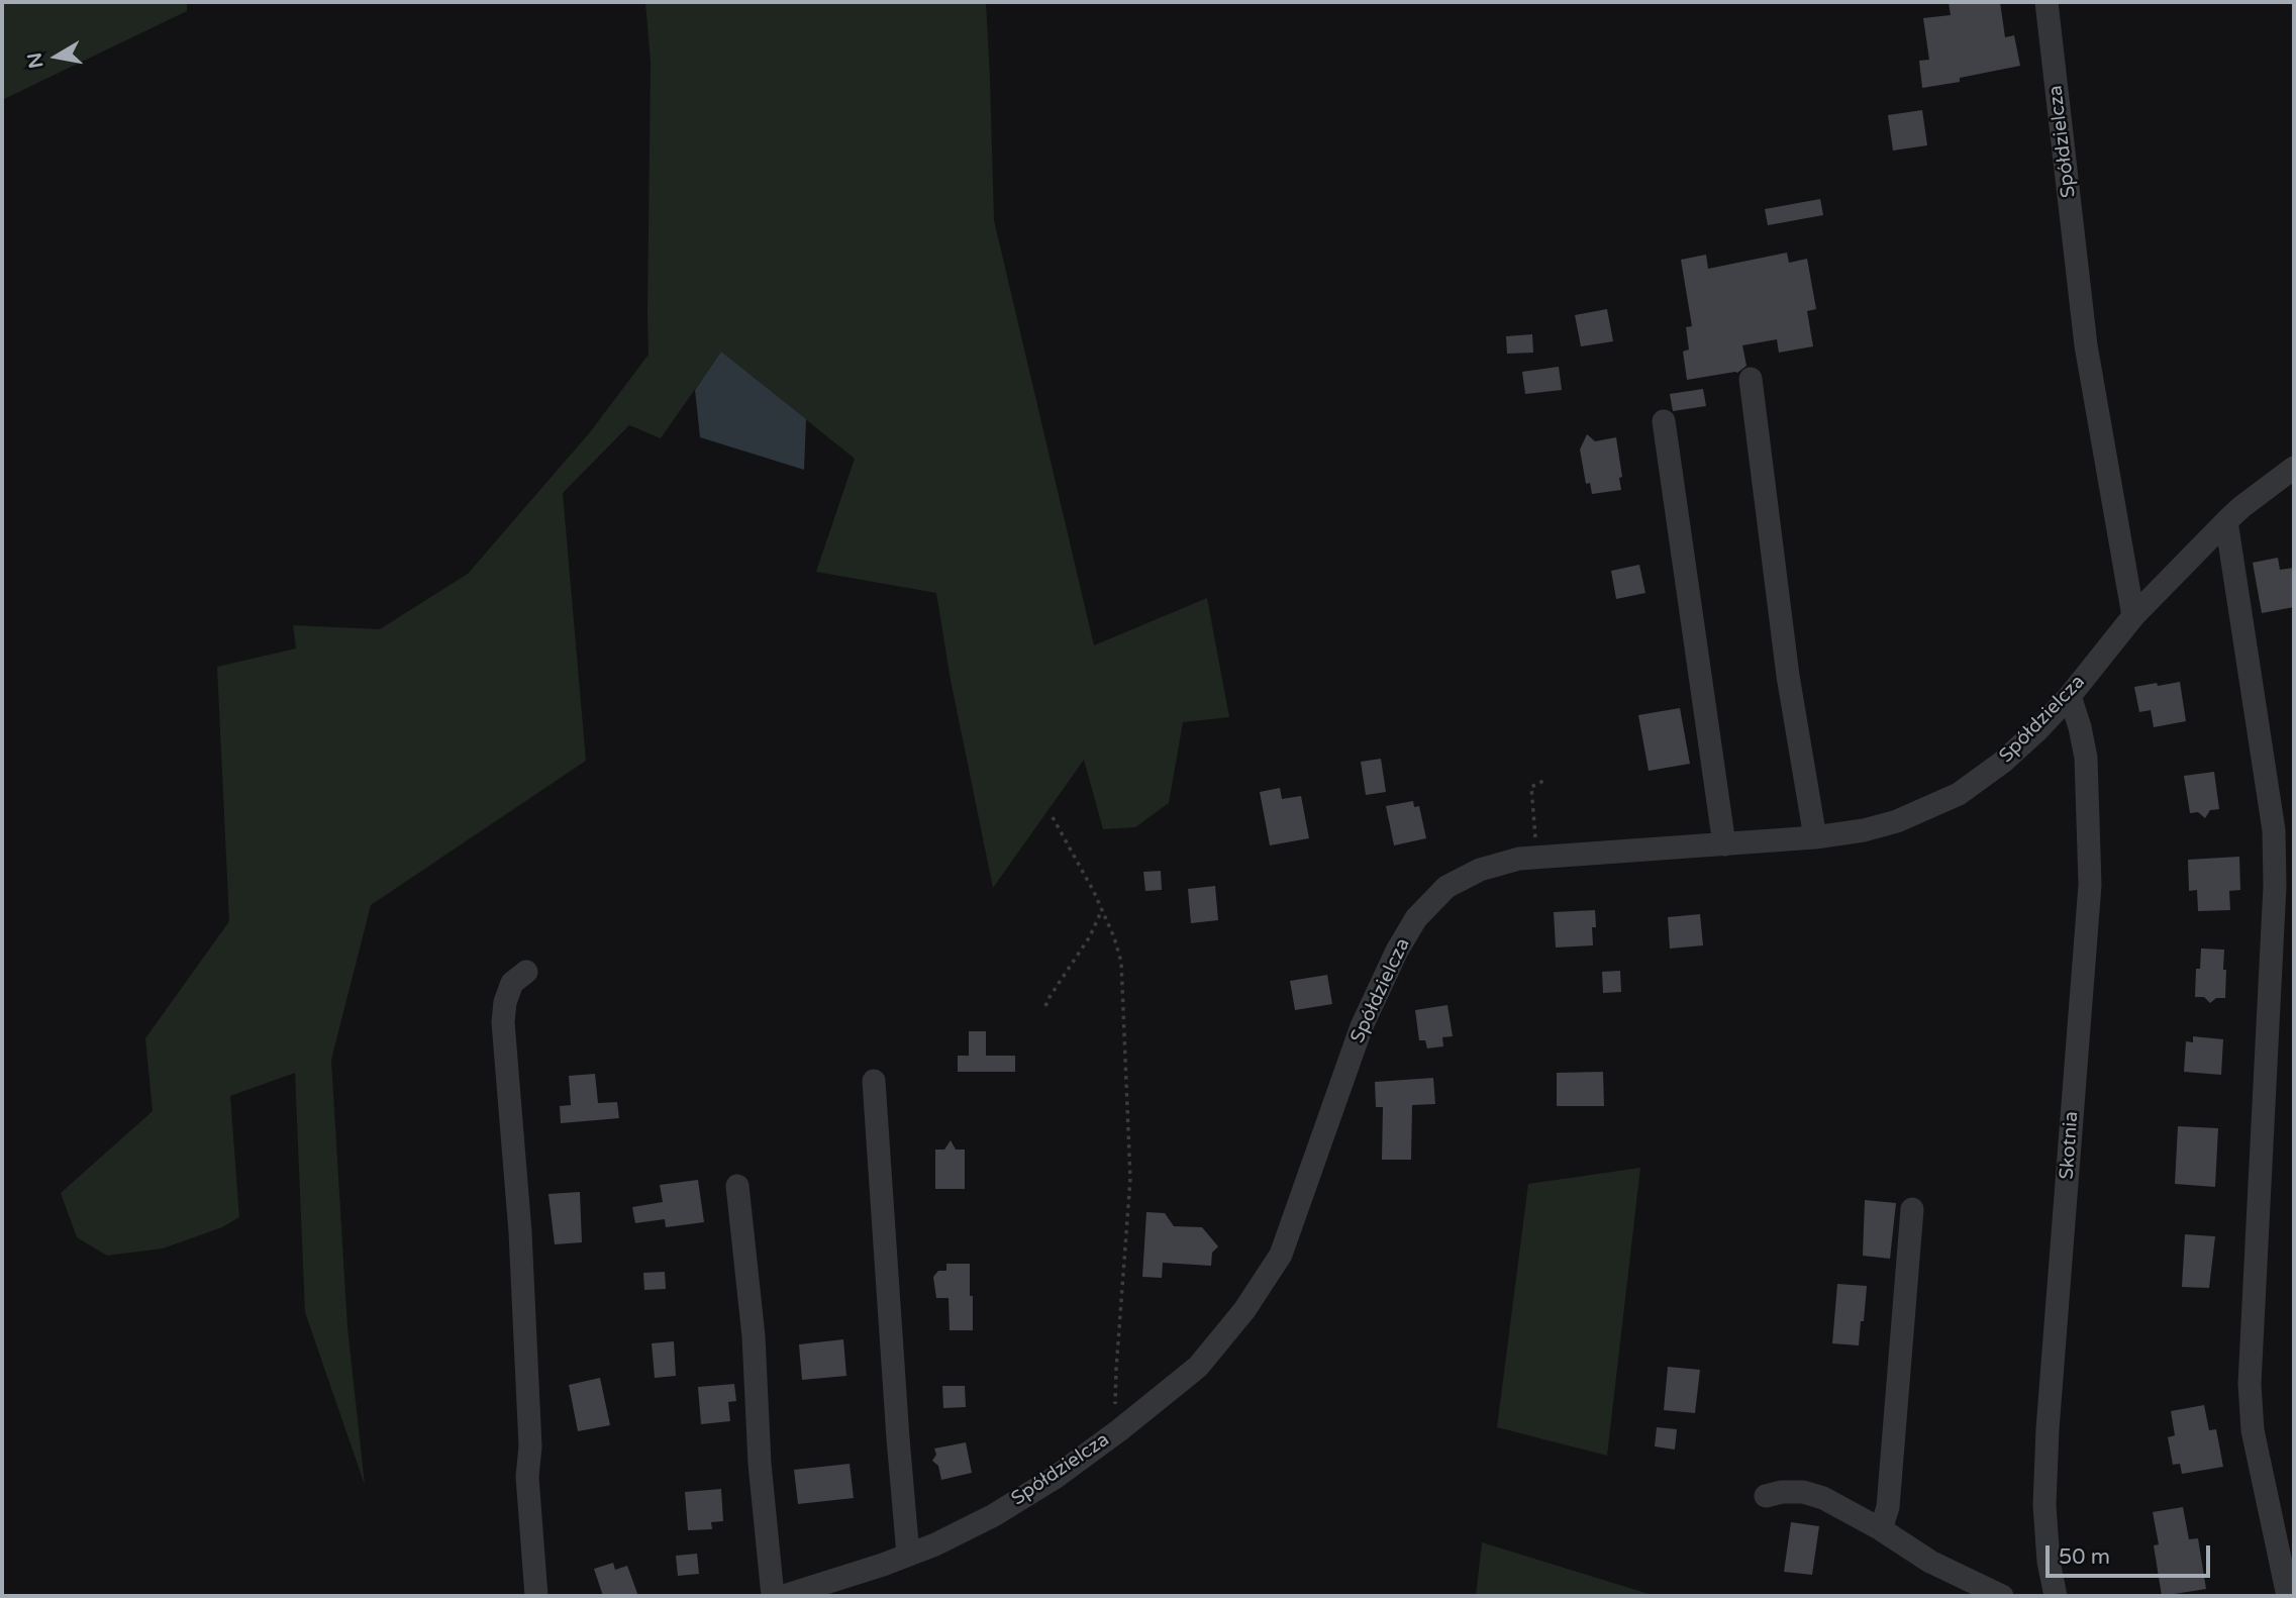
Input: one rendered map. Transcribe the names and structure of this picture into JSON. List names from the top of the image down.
{
  "streets": {
    "street": ["Spółdzielcza", "Skotnia"]
  },
  "crossings": [
    ["Spółdzielcza", "Skotnia"]
  ],
  "scale_bar": "50 m",
  "north": "left"
}
